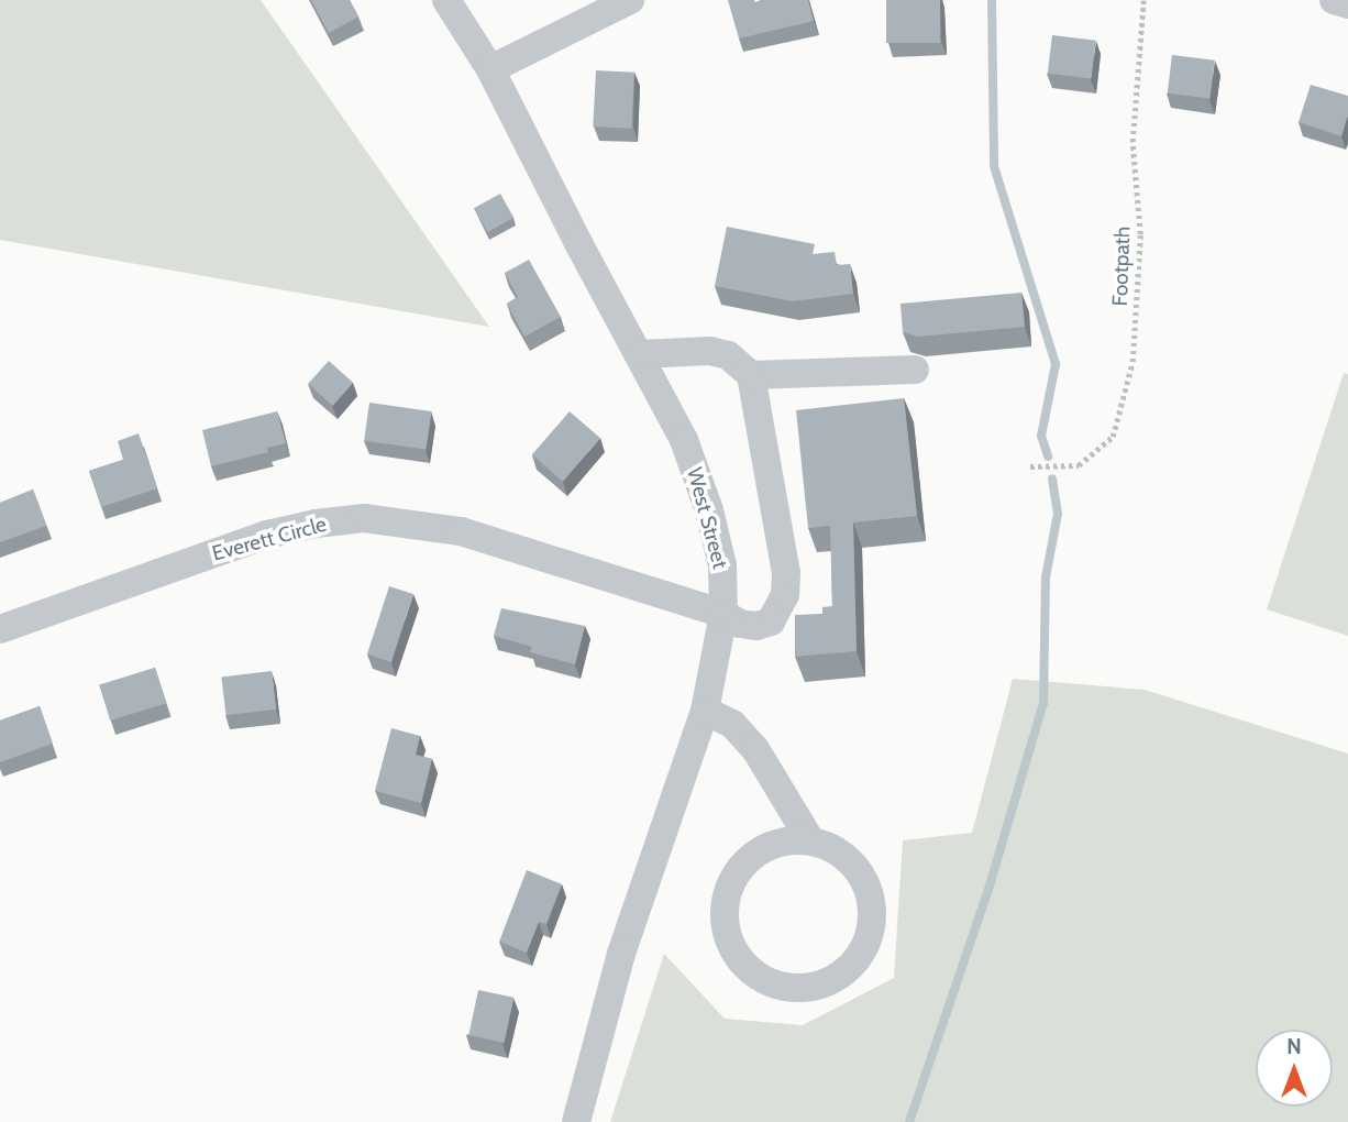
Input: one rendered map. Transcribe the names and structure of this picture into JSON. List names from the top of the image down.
{
  "streets": {
    "street": ["West Street", "Everett Circle"],
    "path": ["Footpath"]
  },
  "crossings": [
    ["West Street", "Everett Circle"]
  ],
  "north": "top"
}
